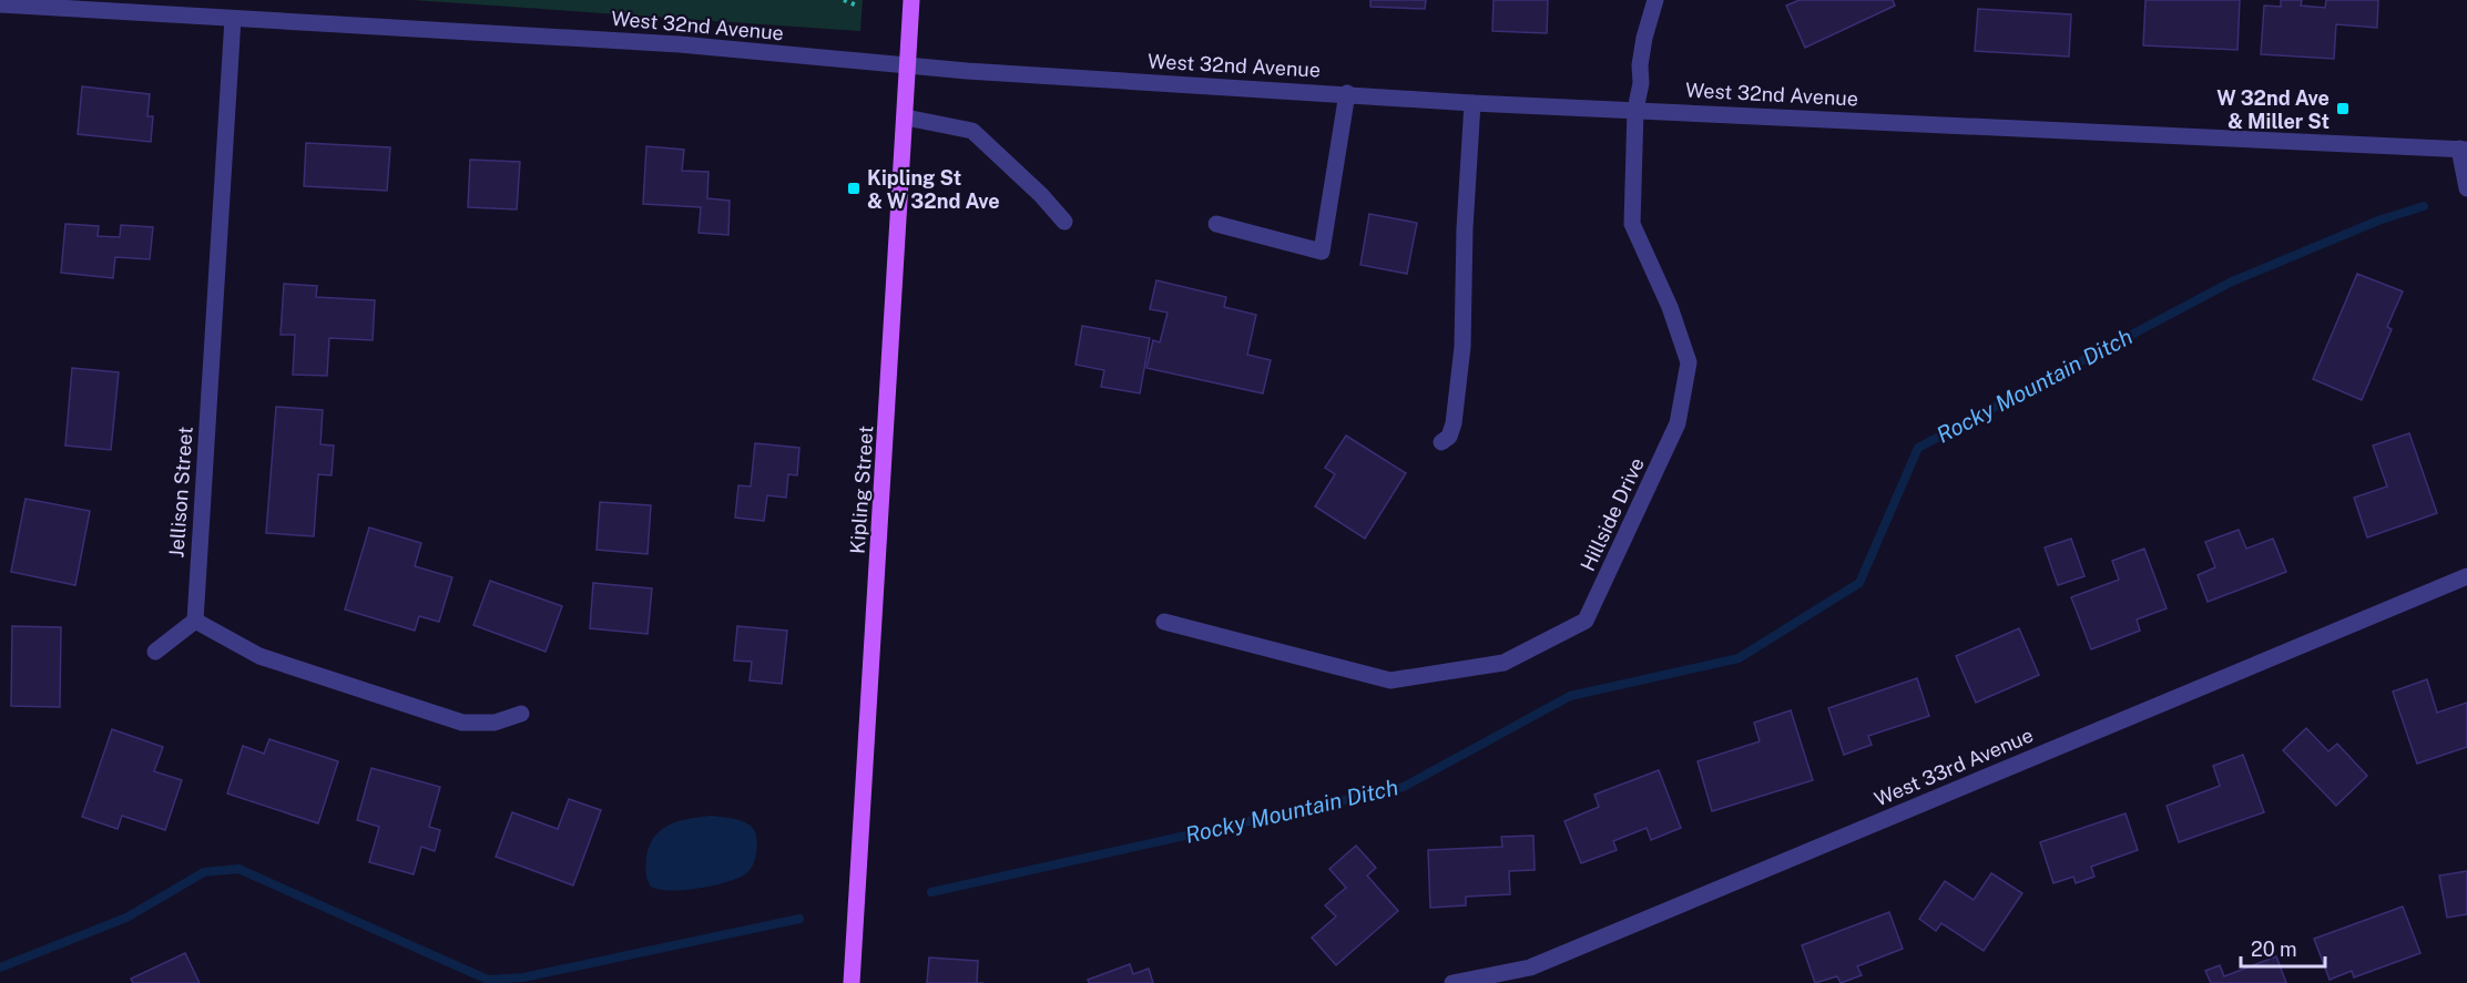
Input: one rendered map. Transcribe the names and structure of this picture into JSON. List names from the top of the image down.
{
  "streets": {
    "main road": ["Kipling Street"],
    "street": [
      "West 32nd Avenue",
      "Jellison Street",
      "Hillside Drive",
      "West 33rd Avenue"
    ]
  },
  "crossings": [
    ["West 32nd Avenue", "Kipling Street"],
    ["West 32nd Avenue", "Jellison Street"],
    ["West 32nd Avenue", "Hillside Drive"]
  ],
  "water": ["Rocky Mountain Ditch"],
  "places": {
    "transit": ["W 32nd Ave & Miller St", "Kipling St & W 32nd Ave"]
  },
  "scale_bar": "20 m"
}
